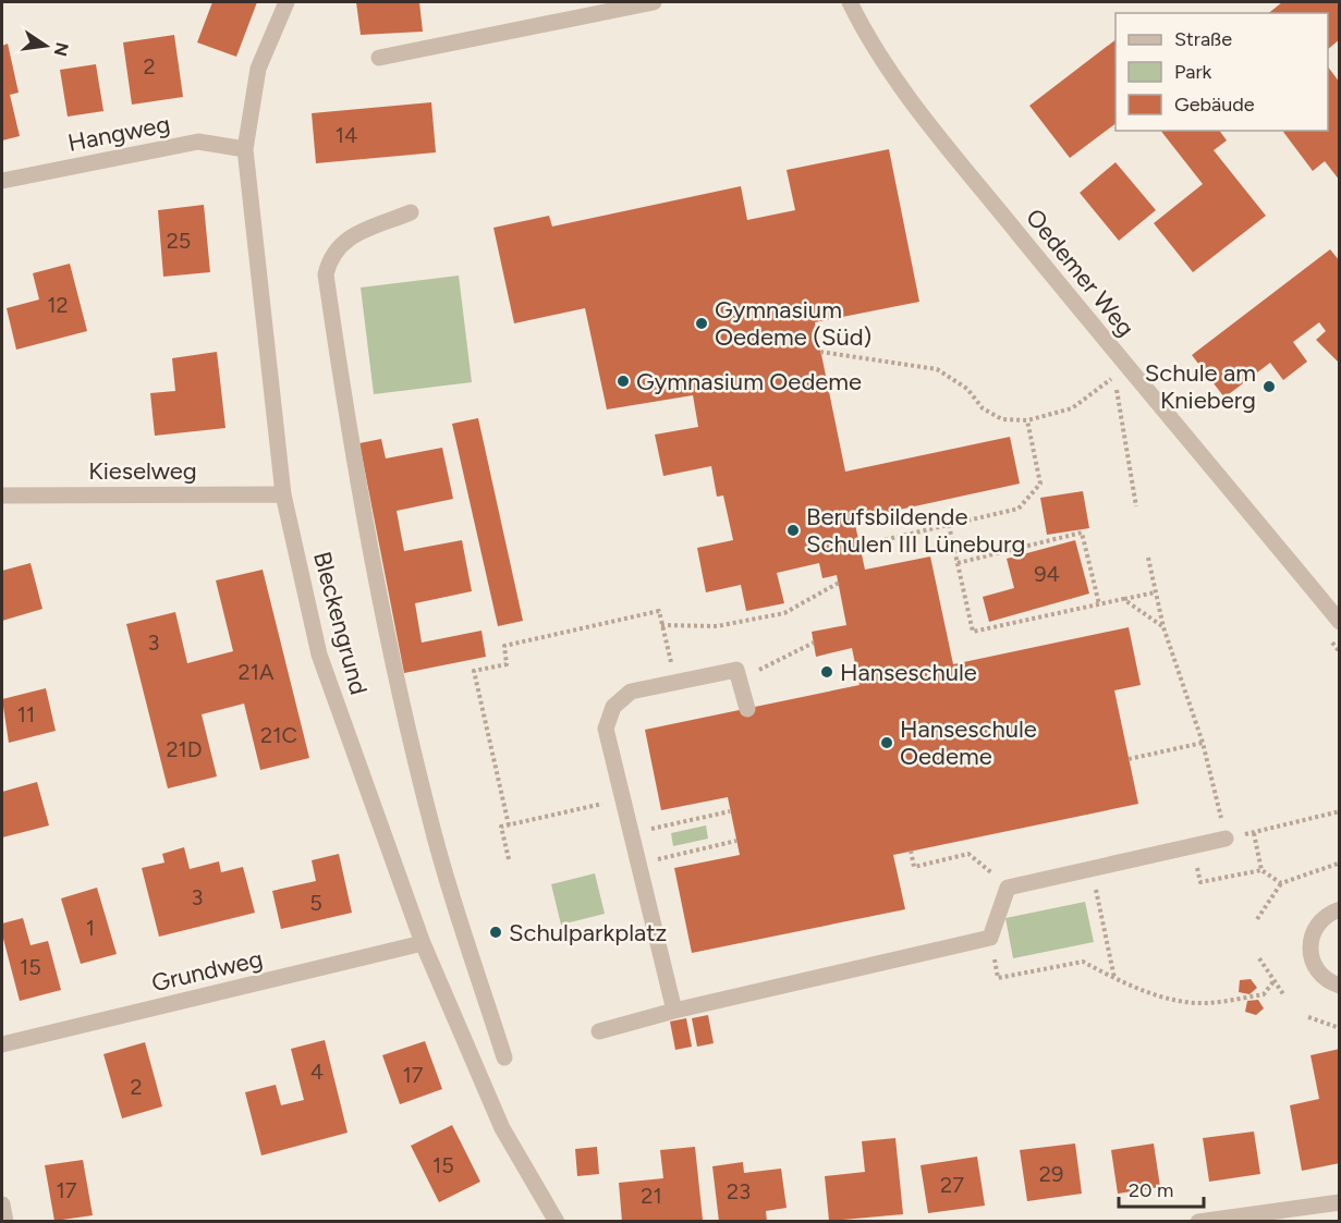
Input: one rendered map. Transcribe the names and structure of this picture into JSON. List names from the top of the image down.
{
  "streets": {
    "street": [
      "Hangweg",
      "Oedemer Weg",
      "Kieselweg",
      "Bleckengrund",
      "Grundweg"
    ]
  },
  "crossings": [
    ["Hangweg", "Bleckengrund"],
    ["Kieselweg", "Bleckengrund"],
    ["Bleckengrund", "Grundweg"]
  ],
  "places": [
    "Gymnasium Oedeme (Süd)",
    "Gymnasium Oedeme",
    "Schule am Knieberg",
    "Berufsbildende Schulen III Lüneburg",
    "Hanseschule",
    "Hanseschule Oedeme",
    "Schulparkplatz"
  ],
  "house_numbers": [
    "2",
    "14",
    "25",
    "12",
    "94",
    "3",
    "21A",
    "11",
    "21C",
    "21D",
    "3",
    "5",
    "1",
    "15",
    "4",
    "17",
    "2",
    "15",
    "29",
    "27",
    "17",
    "23",
    "21"
  ],
  "legend": ["Straße", "Park", "Gebäude"],
  "scale_bar": "20 m",
  "north": "right"
}
